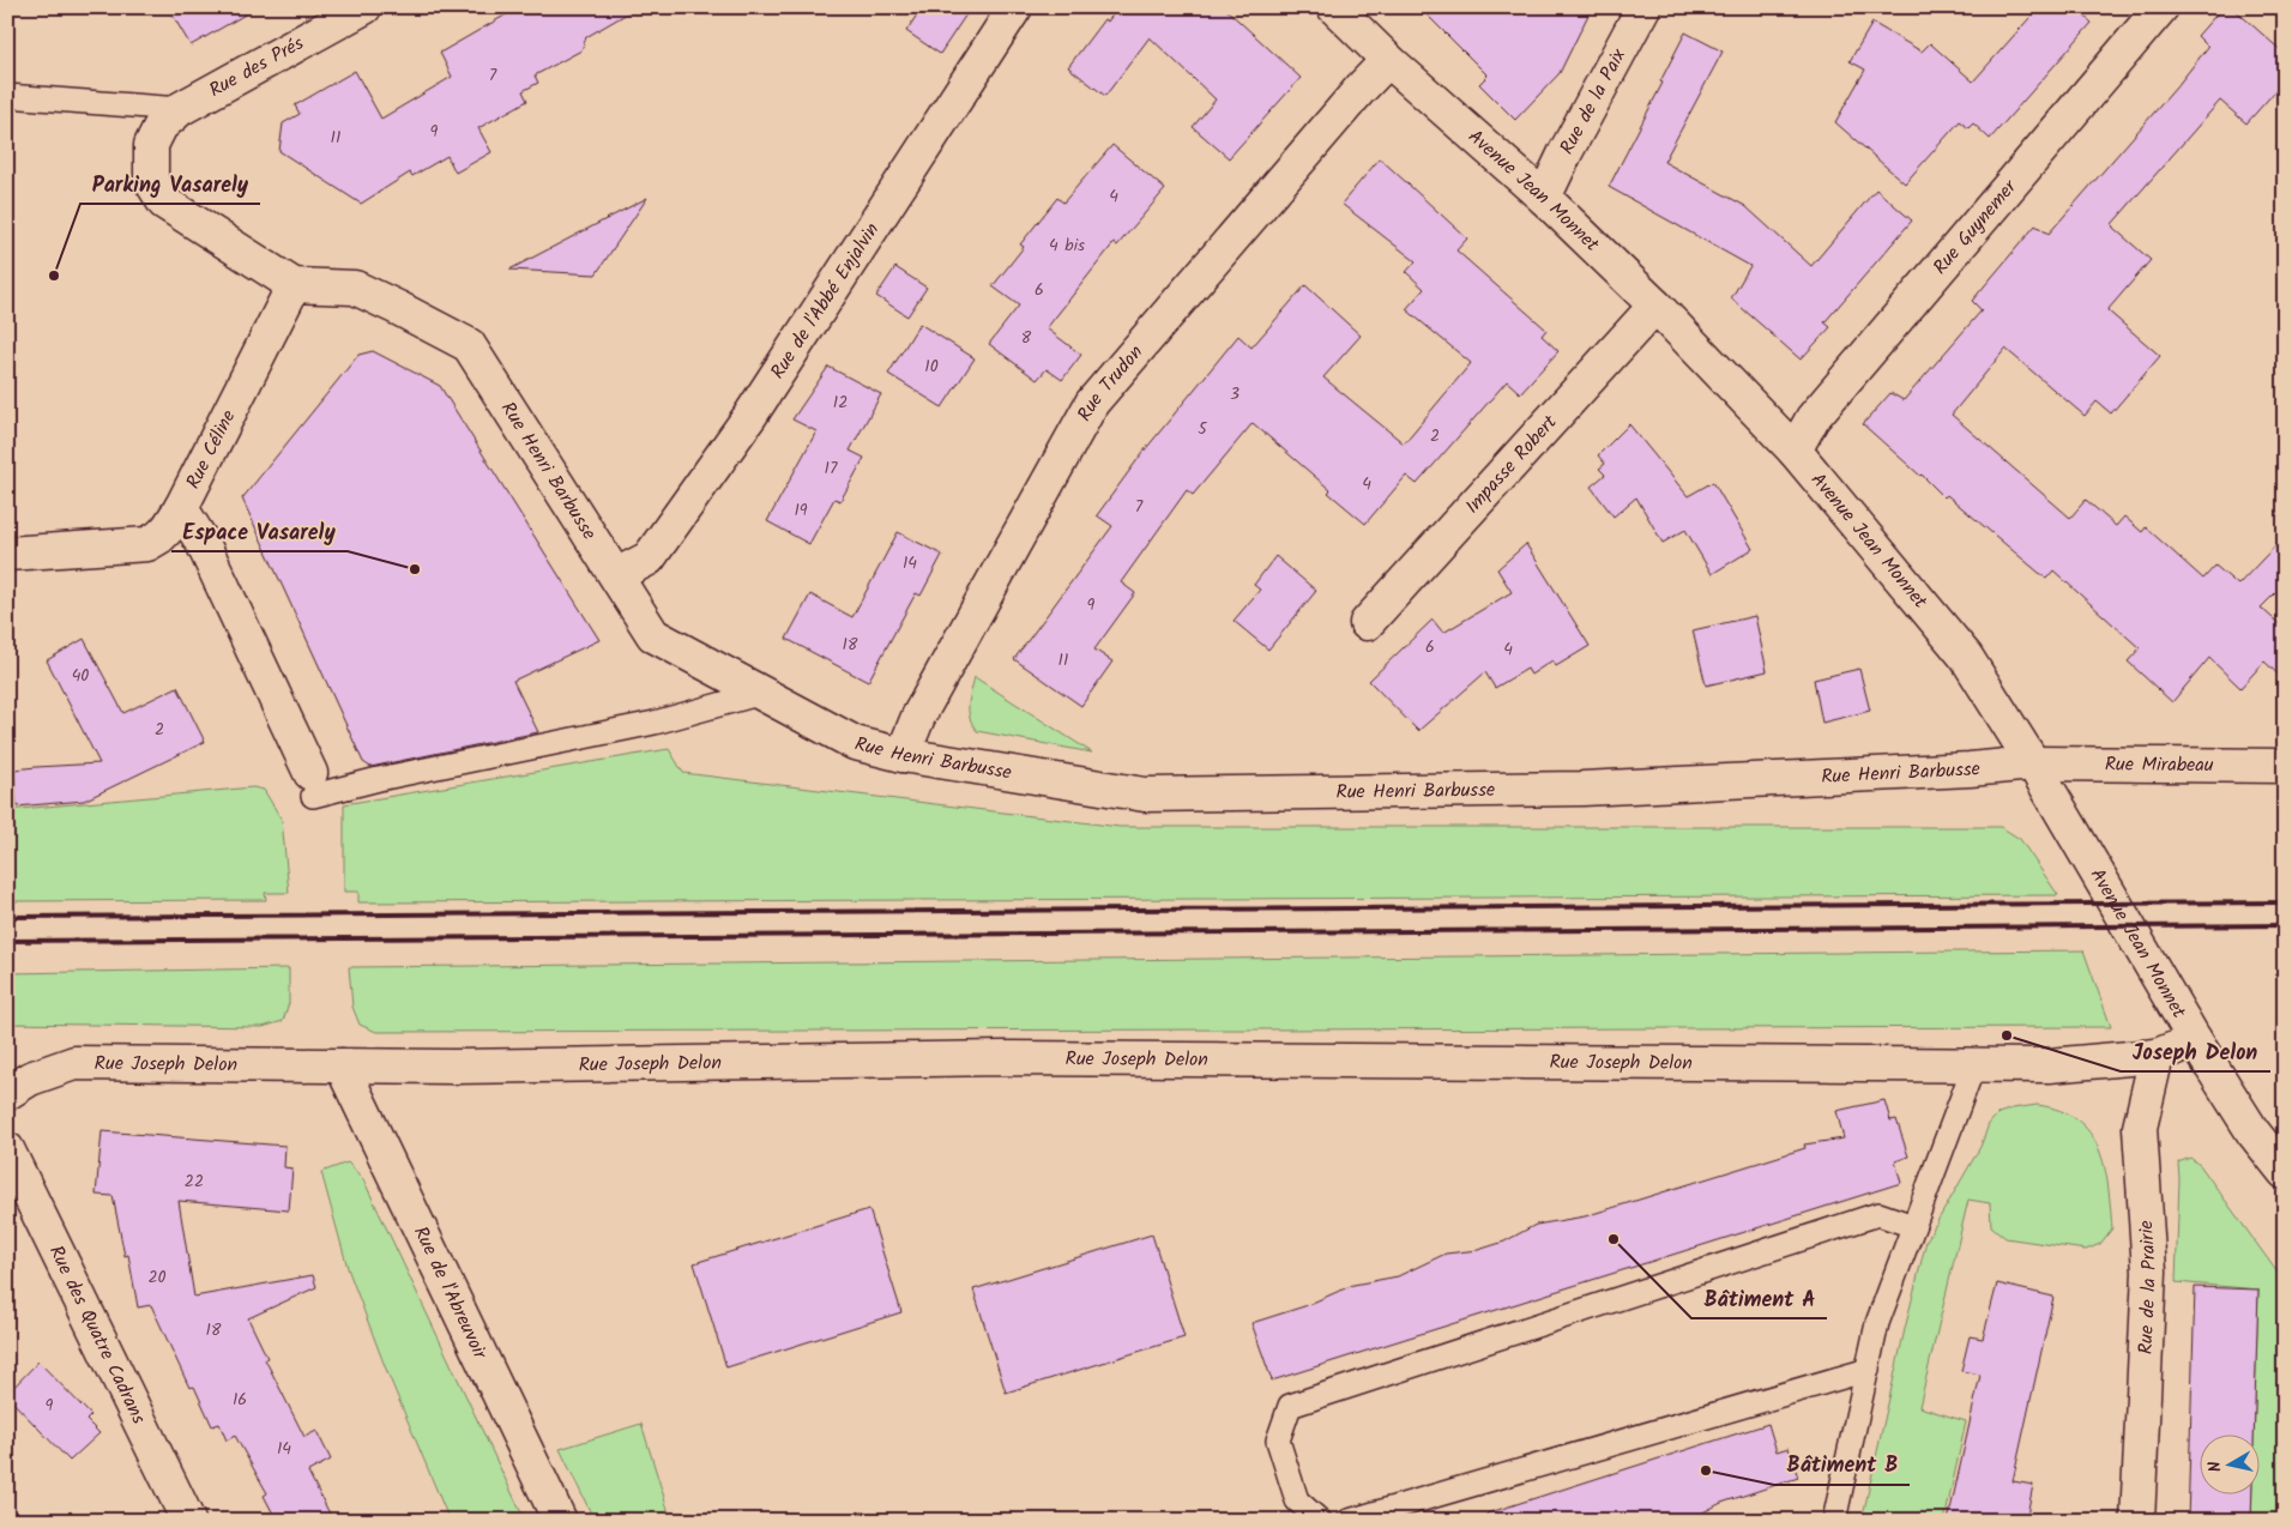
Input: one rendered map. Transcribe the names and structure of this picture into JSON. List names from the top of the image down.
{
  "streets": {
    "street": [
      "Rue des Prés",
      "Rue de la Paix",
      "Avenue Jean Monnet",
      "Rue Guynemer",
      "Rue de l'Abbé Enjalvin",
      "Rue Trudon",
      "Rue Céline",
      "Impasse Robert",
      "Rue Henri Barbusse",
      "Rue Mirabeau",
      "Rue Joseph Delon",
      "Rue de la Prairie",
      "Rue de l'Abreuvoir",
      "Rue des Quatre Cadrans"
    ]
  },
  "crossings": [
    ["Rue de la Paix", "Avenue Jean Monnet"],
    ["Avenue Jean Monnet", "Rue Guynemer"],
    ["Avenue Jean Monnet", "Rue Trudon"],
    ["Avenue Jean Monnet", "Impasse Robert"],
    ["Avenue Jean Monnet", "Rue Henri Barbusse"],
    ["Avenue Jean Monnet", "Rue Mirabeau"],
    ["Avenue Jean Monnet", "Rue Joseph Delon"],
    ["Rue de l'Abbé Enjalvin", "Rue Henri Barbusse"],
    ["Rue Trudon", "Rue Henri Barbusse"],
    ["Rue Céline", "Rue Henri Barbusse"],
    ["Rue Henri Barbusse", "Rue Mirabeau"],
    ["Rue Joseph Delon", "Rue de la Prairie"],
    ["Rue Joseph Delon", "Rue de l'Abreuvoir"]
  ],
  "places": [
    "Parking Vasarely",
    "Espace Vasarely",
    "Joseph Delon",
    "Bâtiment A",
    "Bâtiment B"
  ],
  "house_numbers": [
    "7",
    "9",
    "11",
    "4",
    "4 bis",
    "6",
    "8",
    "10",
    "3",
    "12",
    "5",
    "2",
    "17",
    "4",
    "7",
    "19",
    "14",
    "9",
    "18",
    "6",
    "4",
    "11",
    "40",
    "2",
    "22",
    "20",
    "18",
    "16",
    "9",
    "14"
  ],
  "north": "left"
}
